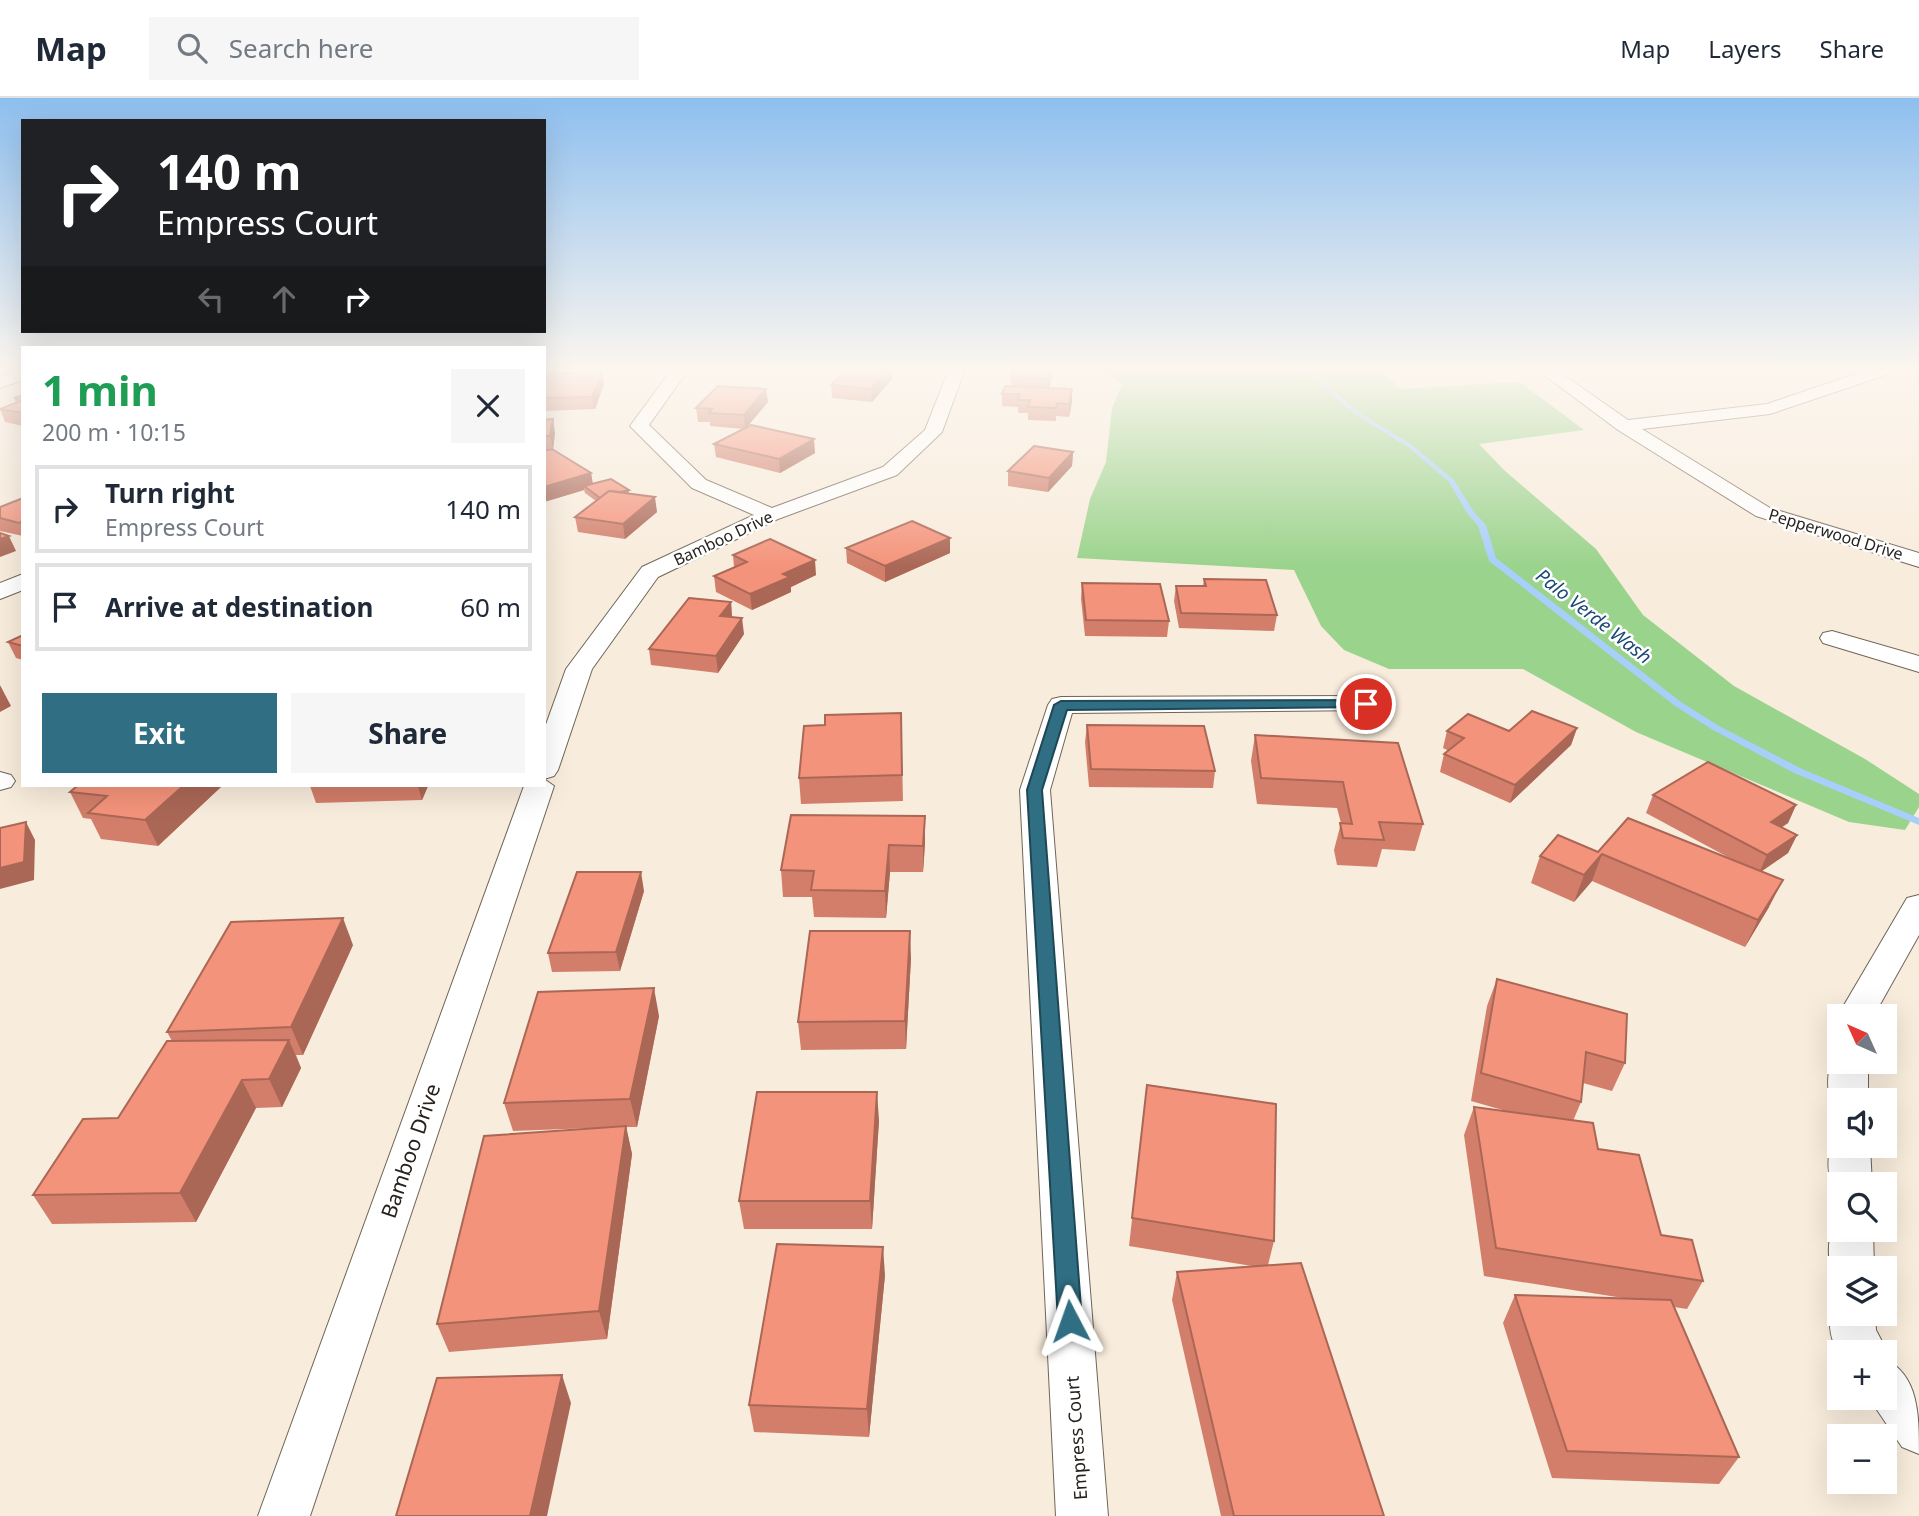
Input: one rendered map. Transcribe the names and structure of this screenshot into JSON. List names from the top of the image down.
{
  "streets": {
    "street": ["Pepperwood Drive", "Bamboo Drive", "Empress Court"]
  },
  "water": ["Palo Verde Wash"],
  "north": "top left",
  "page": {
    "header": "Map",
    "search": "Search here",
    "nav": ["Map", "Layers", "Share"],
    "turn": ["140 m", "Empress Court"],
    "heading": ["1 min", "200 m · 10:15"],
    "list": [
      {
        "name": "Turn right",
        "note": "Empress Court",
        "value": "140 m"
      },
      {
        "name": "Arrive at destination",
        "value": "60 m"
      }
    ],
    "buttons": ["Exit", "Share"],
    "map_buttons": ["+", "−"]
  }
}
